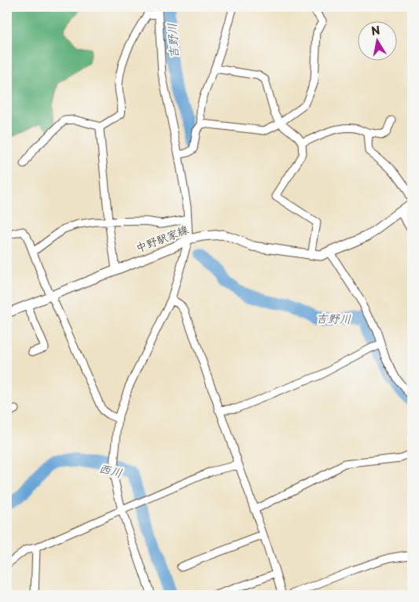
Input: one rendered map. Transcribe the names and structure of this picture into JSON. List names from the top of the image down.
{
  "streets": {
    "main road": ["中野駅家線"]
  },
  "water": ["吉野川", "西川"],
  "north": "top"
}
